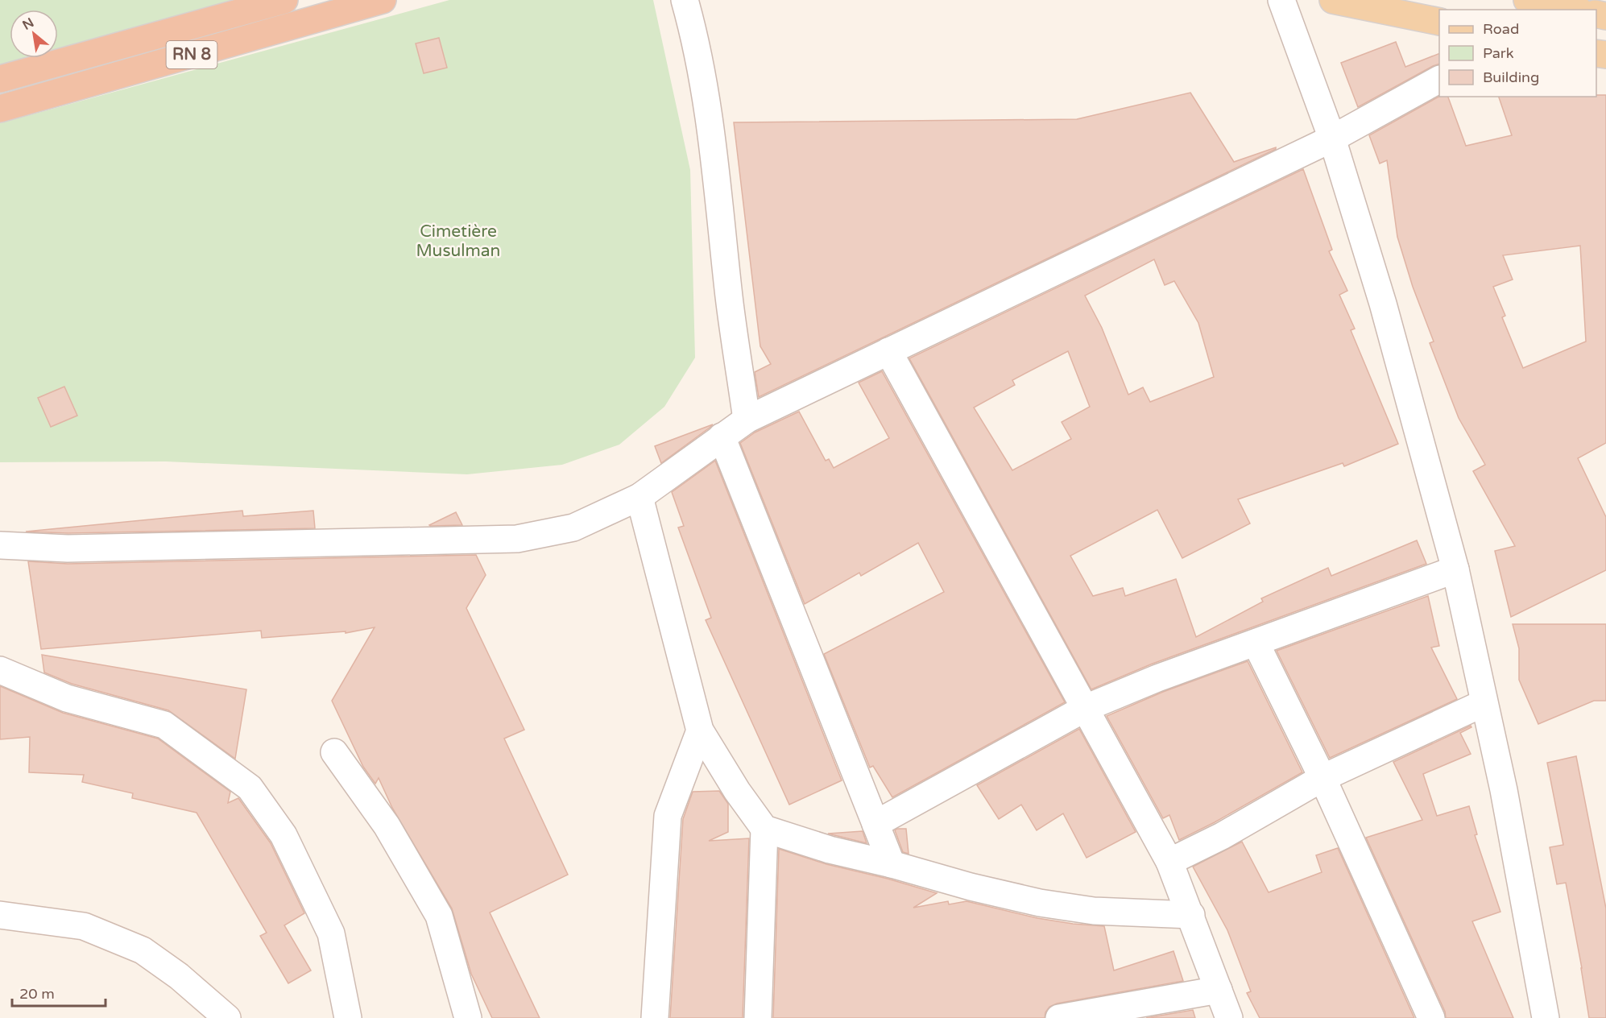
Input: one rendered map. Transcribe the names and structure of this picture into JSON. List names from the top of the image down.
{
  "streets": {
    "highway": ["RN 8"]
  },
  "parks": ["Cimetière Musulman"],
  "legend": ["Road", "Park", "Building"],
  "scale_bar": "20 m",
  "north": "top left"
}
